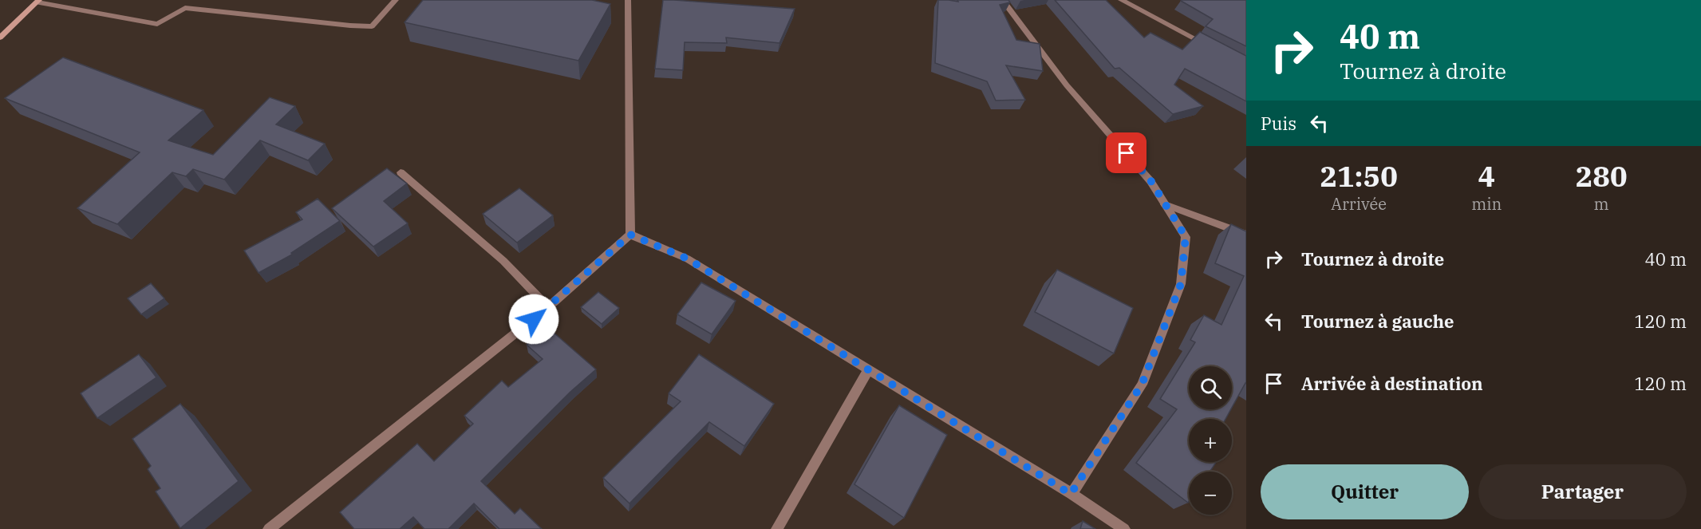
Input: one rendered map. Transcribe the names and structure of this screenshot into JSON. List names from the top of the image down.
{
  "page": {
    "turn": ["40 m", "Tournez à droite"],
    "then": "Puis",
    "eta": [
      "21:50",
      "Arrivée",
      "4",
      "min",
      "280",
      "m"
    ],
    "list": [
      {
        "name": "Tournez à droite",
        "value": "40 m"
      },
      {
        "name": "Tournez à gauche",
        "value": "120 m"
      },
      {
        "name": "Arrivée à destination",
        "value": "120 m"
      }
    ],
    "map_buttons": ["+", "−"],
    "buttons": ["Quitter", "Partager"]
  }
}
